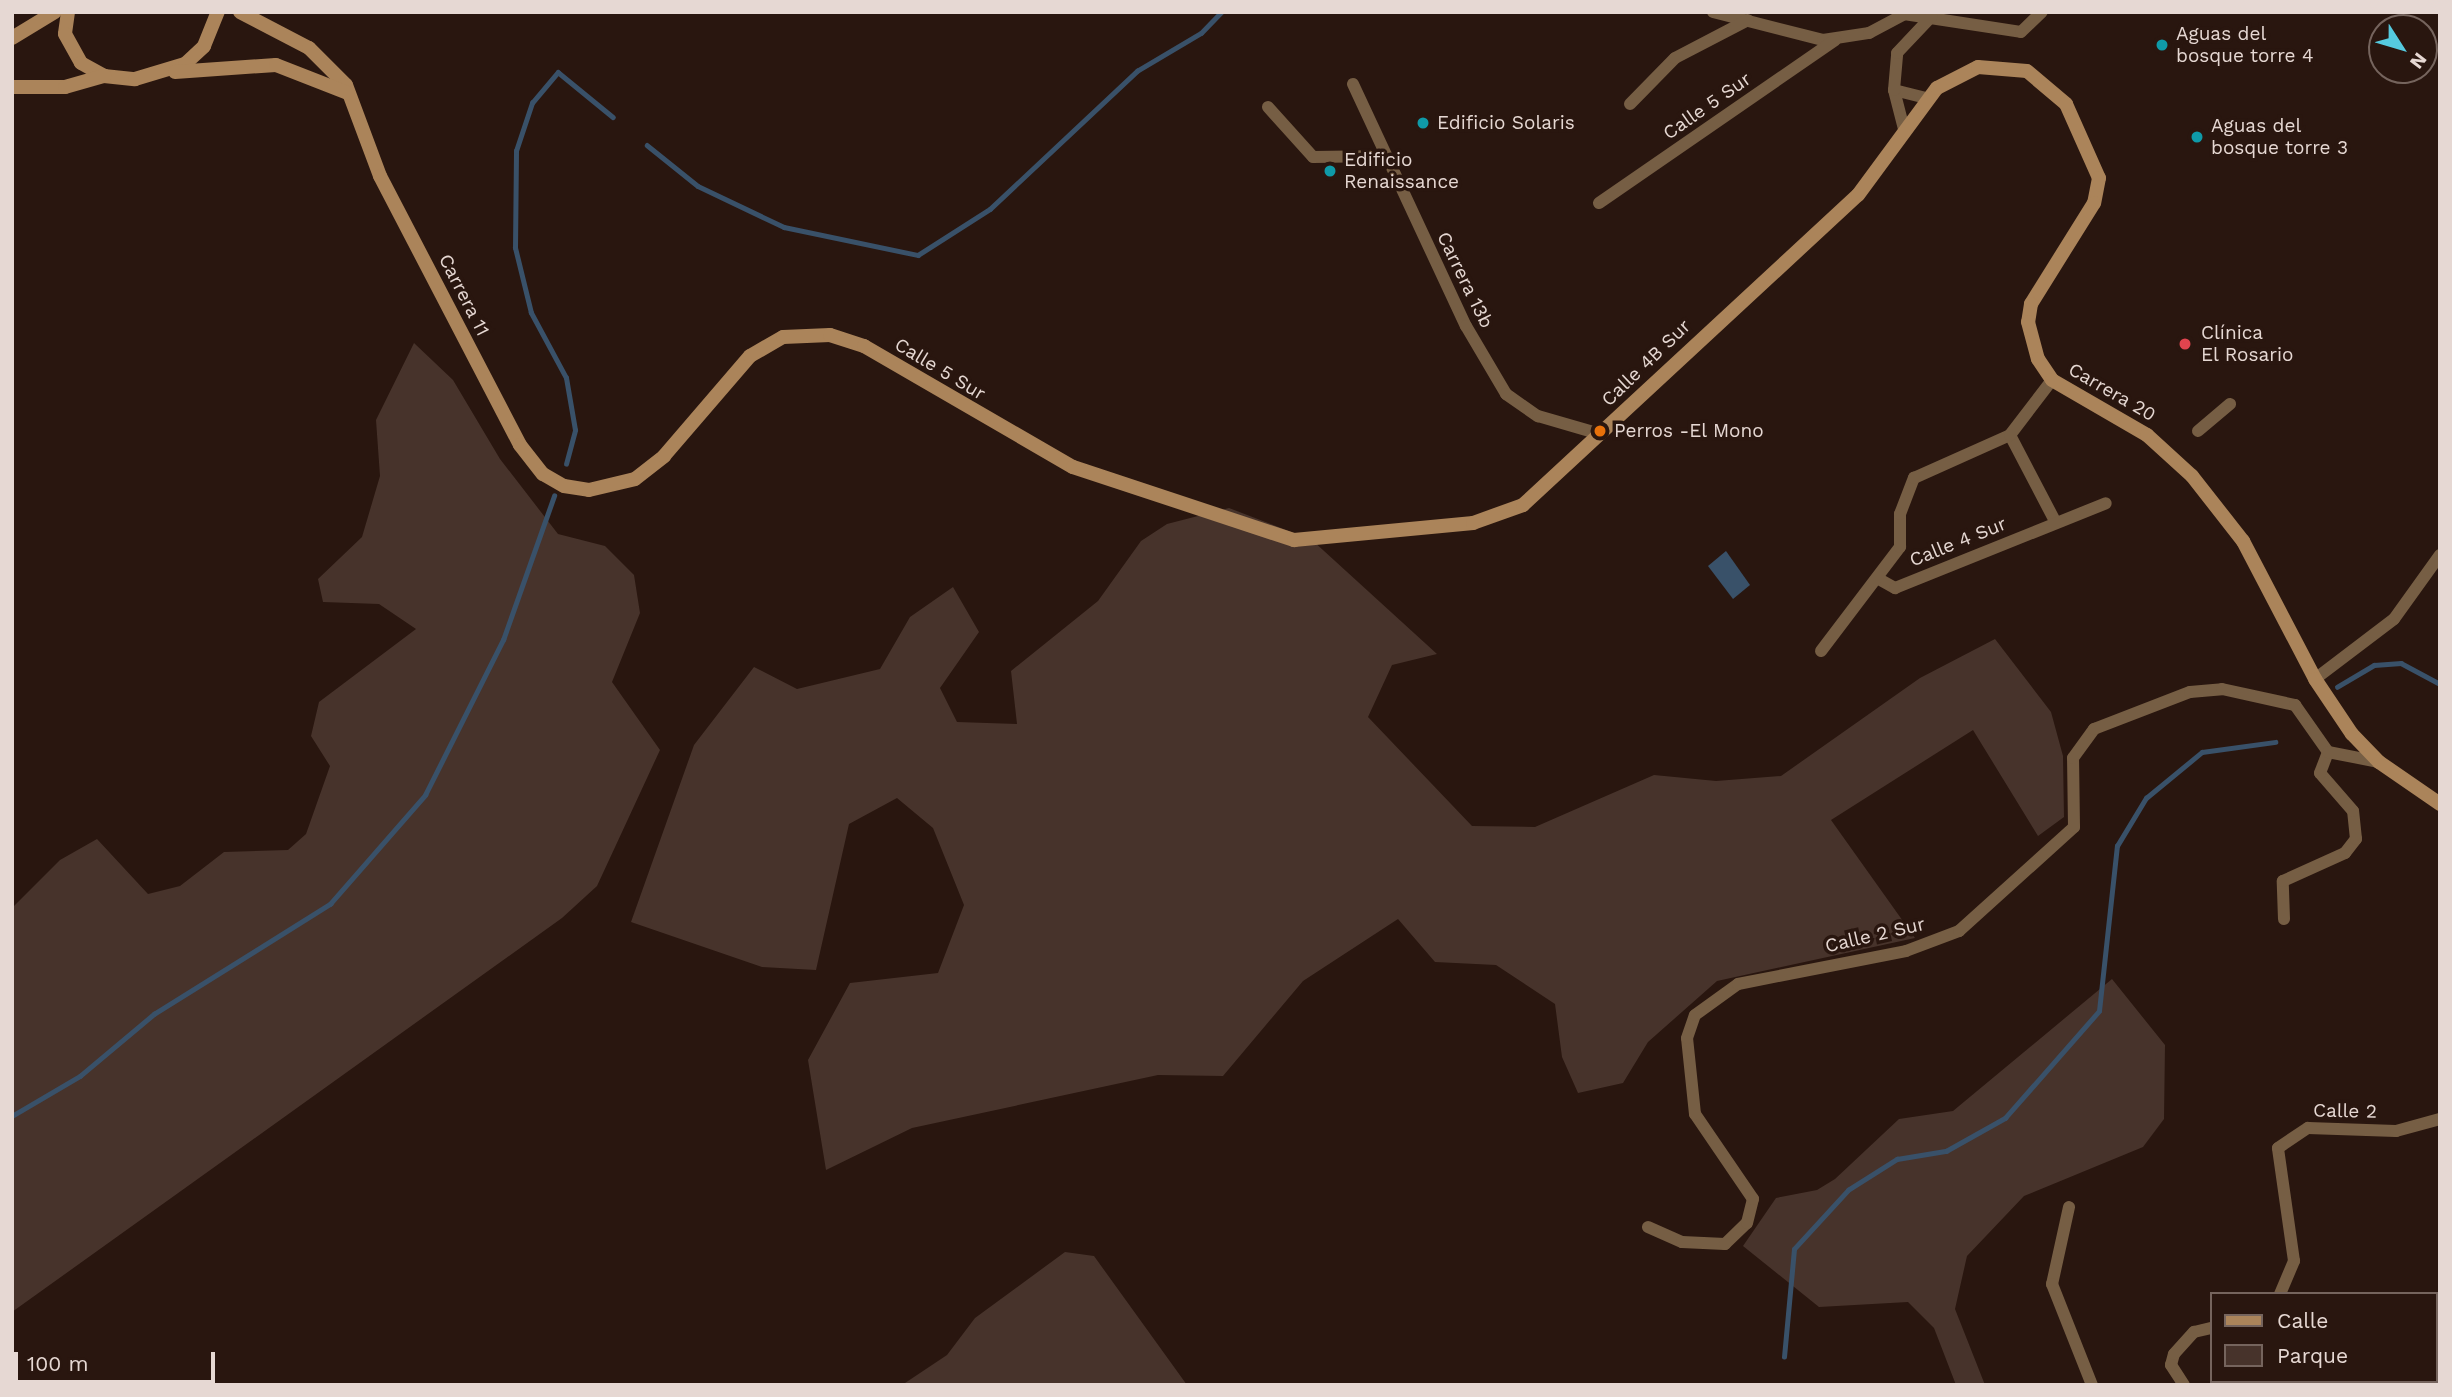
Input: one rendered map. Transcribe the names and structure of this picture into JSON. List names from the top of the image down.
{
  "streets": {
    "street": [
      "Calle 5 Sur",
      "Carrera 13b",
      "Carrera 11",
      "Calle 4B Sur",
      "Carrera 20",
      "Calle 4 Sur",
      "Calle 2 Sur",
      "Calle 2"
    ]
  },
  "crossings": [
    ["Calle 5 Sur", "Carrera 11"],
    ["Calle 5 Sur", "Calle 4B Sur"],
    ["Carrera 13b", "Calle 4B Sur"],
    ["Calle 4B Sur", "Carrera 20"],
    ["Carrera 20", "Calle 4 Sur"]
  ],
  "places": [
    "Aguas del bosque torre 4",
    "Edificio Solaris",
    "Aguas del bosque torre 3",
    "Edificio Renaissance",
    "Clínica El Rosario",
    "Perros -El Mono"
  ],
  "legend": ["Calle", "Parque"],
  "scale_bar": "100 m",
  "north": "bottom right"
}
